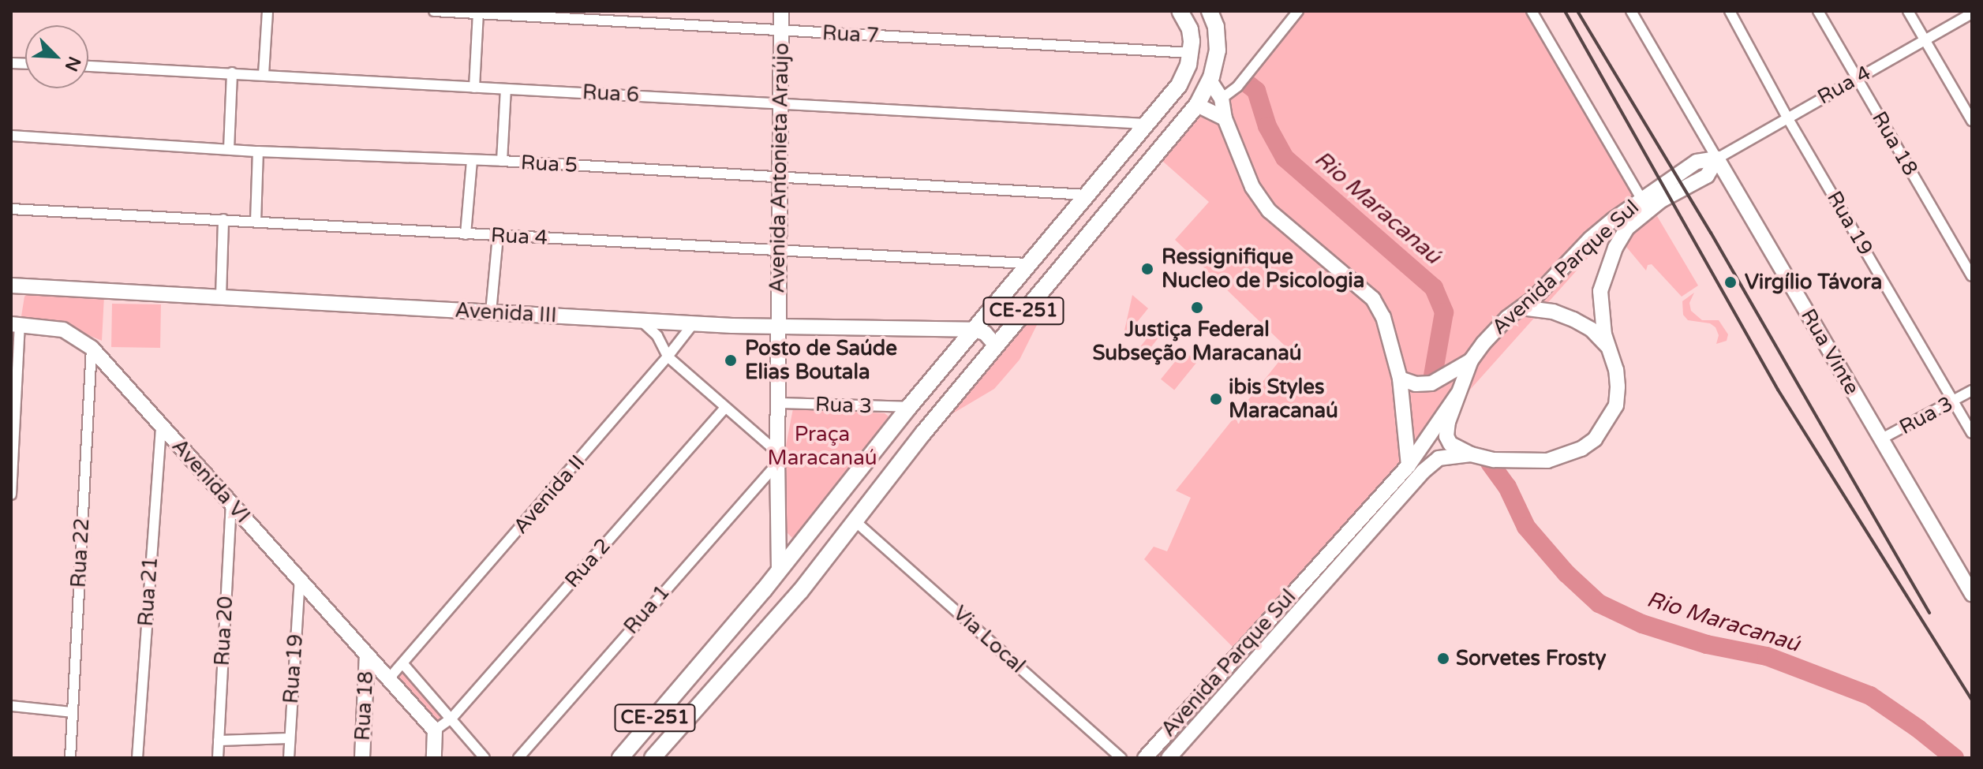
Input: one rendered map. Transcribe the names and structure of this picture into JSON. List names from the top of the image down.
{
  "streets": {
    "main road": ["CE-251"],
    "street": [
      "Rua 7",
      "Rua 4",
      "Rua 6",
      "Rua 18",
      "Rua 5",
      "Avenida Antonieta Araújo",
      "Rua 19",
      "Avenida Parque Sul",
      "Avenida III",
      "Rua Vinte",
      "Rua 3",
      "Avenida VI",
      "Avenida II",
      "Rua 22",
      "Rua 2",
      "Rua 21",
      "Rua 1",
      "Rua 20",
      "Via Local"
    ]
  },
  "crossings": [
    ["Rua 7", "Avenida Antonieta Araújo"],
    ["Rua 7", "CE-251"],
    ["Rua 4", "Rua 18"],
    ["Rua 4", "Avenida Antonieta Araújo"],
    ["Rua 4", "Rua 19"],
    ["Rua 4", "Avenida Parque Sul"],
    ["Rua 4", "CE-251"],
    ["Rua 4", "Rua Vinte"],
    ["Rua 6", "Avenida Antonieta Araújo"],
    ["Rua 6", "CE-251"],
    ["Rua 18", "Avenida VI"],
    ["Rua 5", "Avenida Antonieta Araújo"],
    ["Rua 5", "CE-251"],
    ["Avenida Antonieta Araújo", "CE-251"],
    ["Avenida Antonieta Araújo", "Avenida III"],
    ["Avenida Antonieta Araújo", "Rua 3"],
    ["Avenida Antonieta Araújo", "Rua 1"],
    ["Rua 19", "Rua 3"],
    ["Rua 19", "Avenida VI"],
    ["Avenida Parque Sul", "Rua Vinte"],
    ["CE-251", "Avenida III"],
    ["CE-251", "Rua 3"],
    ["CE-251", "Via Local"],
    ["Avenida III", "Avenida II"],
    ["Rua Vinte", "Rua 3"],
    ["Avenida VI", "Avenida II"],
    ["Avenida VI", "Rua 22"],
    ["Avenida VI", "Rua 2"],
    ["Avenida VI", "Rua 21"],
    ["Avenida VI", "Rua 20"]
  ],
  "water": ["Rio Maracanaú"],
  "parks": ["Praça Maracanaú"],
  "places": [
    "Ressignifique Nucleo de Psicologia",
    "Virgílio Távora",
    "Justiça Federal Subseção Maracanaú",
    "Posto de Saúde Elias Boutala",
    "ibis Styles Maracanaú",
    "Sorvetes Frosty"
  ],
  "north": "bottom right"
}
